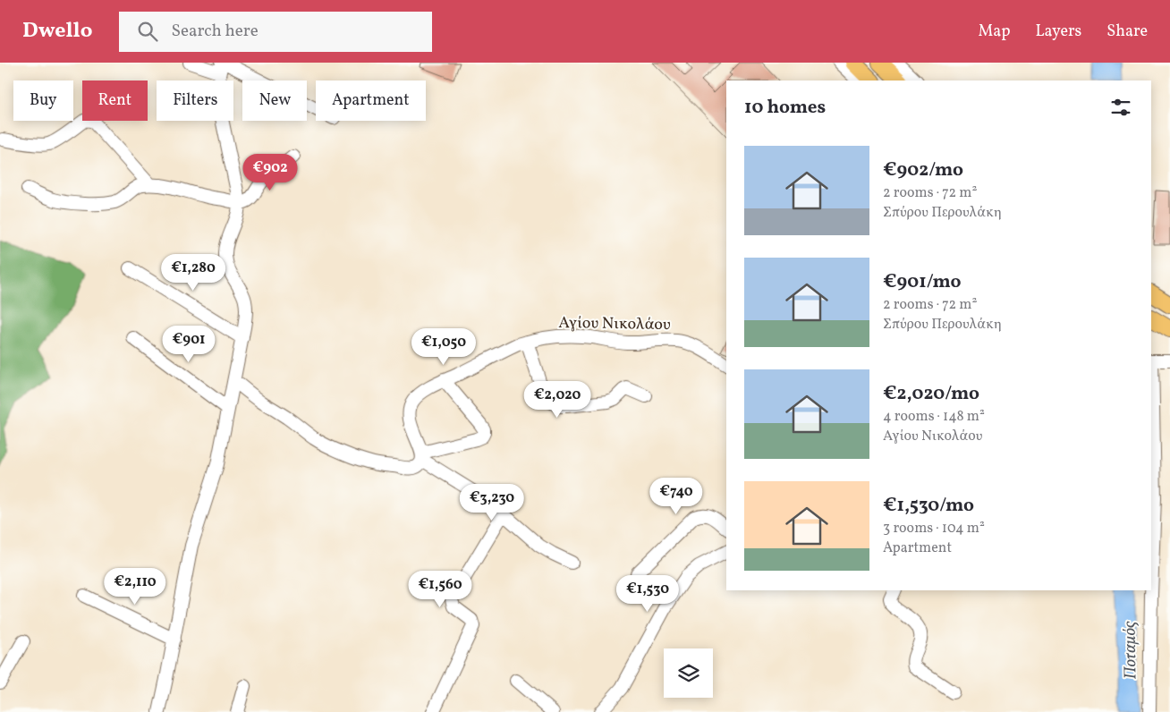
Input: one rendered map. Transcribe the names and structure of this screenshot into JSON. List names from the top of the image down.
{
  "streets": {
    "street": ["Αγίου Νικολάου"]
  },
  "water": ["Ποταμός"],
  "page": {
    "header": "Dwello",
    "search": "Search here",
    "nav": ["Map", "Layers", "Share"],
    "chip": [
      "Buy",
      "Rent",
      "Filters",
      "New",
      "Apartment"
    ],
    "heading": "10 homes",
    "list": [
      {
        "name": "€902/mo",
        "note": "2 rooms · 72 m² · Σπύρου Περουλάκη"
      },
      {
        "name": "€901/mo",
        "note": "2 rooms · 72 m² · Σπύρου Περουλάκη"
      },
      {
        "name": "€2,020/mo",
        "note": "4 rooms · 148 m² · Αγίου Νικολάου"
      },
      {
        "name": "€1,530/mo",
        "note": "3 rooms · 104 m² · Apartment"
      }
    ],
    "price": [
      "€902",
      "€1,280",
      "€901",
      "€1,050",
      "€2,020",
      "€740",
      "€3,230",
      "€2,110",
      "€1,560",
      "€1,530"
    ]
  }
}
